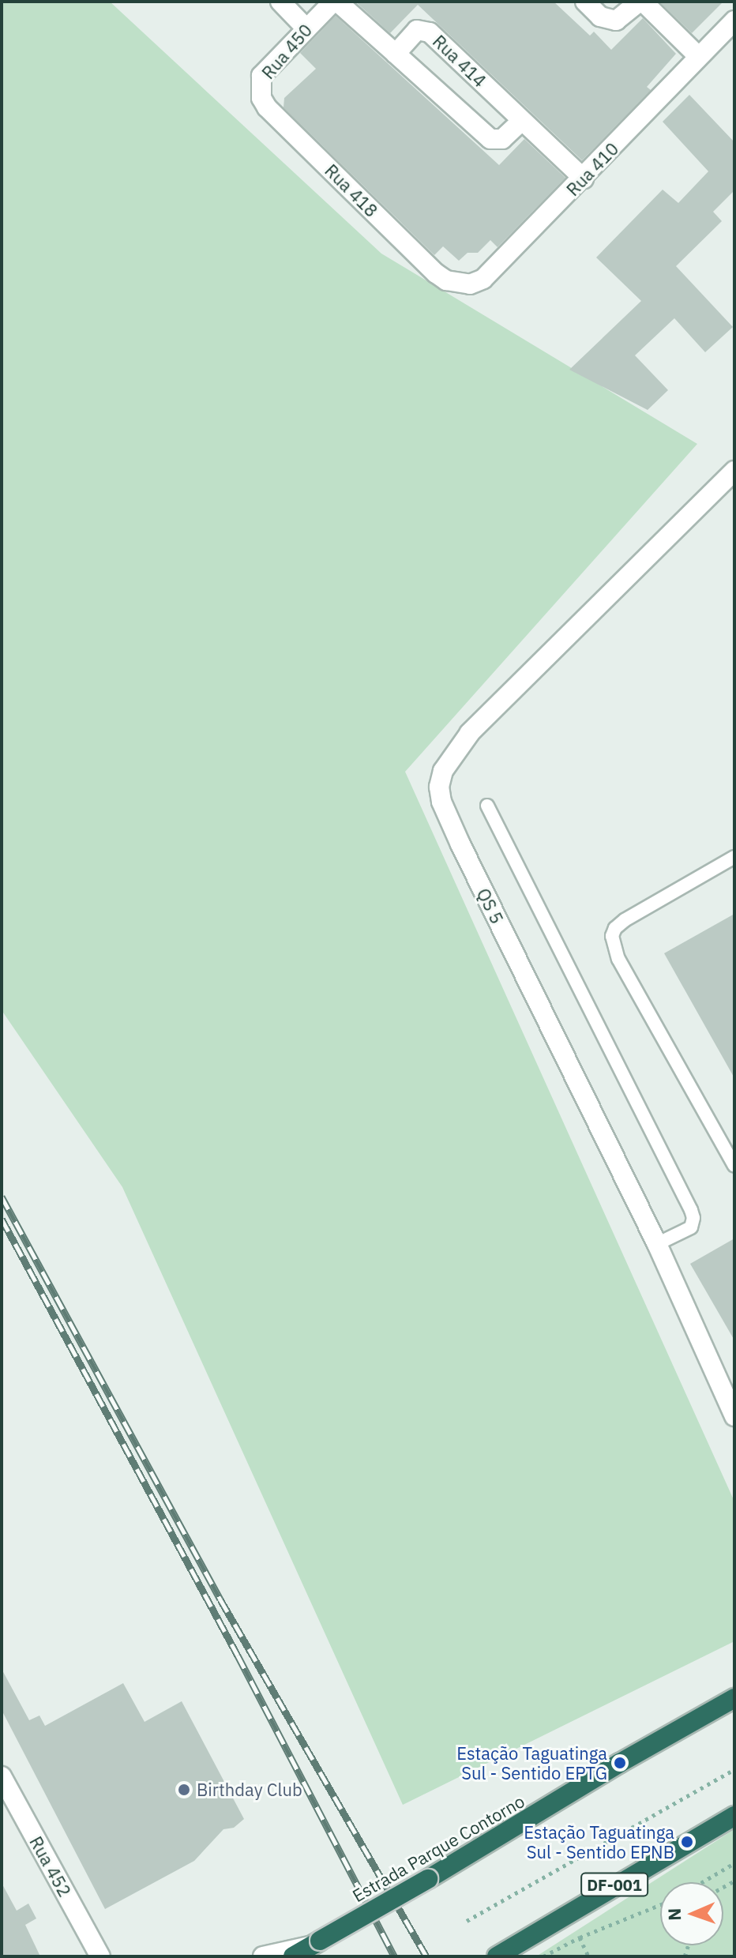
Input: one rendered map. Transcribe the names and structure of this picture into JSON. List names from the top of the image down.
{
  "streets": {
    "highway": ["Estrada Parque Contorno", "DF-001"],
    "street": [
      "Rua 450",
      "Rua 414",
      "Rua 410",
      "Rua 418",
      "QS 5",
      "Rua 452"
    ]
  },
  "crossings": [
    ["Rua 450", "Rua 414"],
    ["Rua 450", "Rua 418"],
    ["Rua 414", "Rua 410"],
    ["Rua 410", "Rua 418"]
  ],
  "places": ["Estação Taguatinga Sul - Sentido EPTG", "Birthday Club", "Estação Taguatinga Sul - Sentido EPNB"],
  "north": "left"
}
